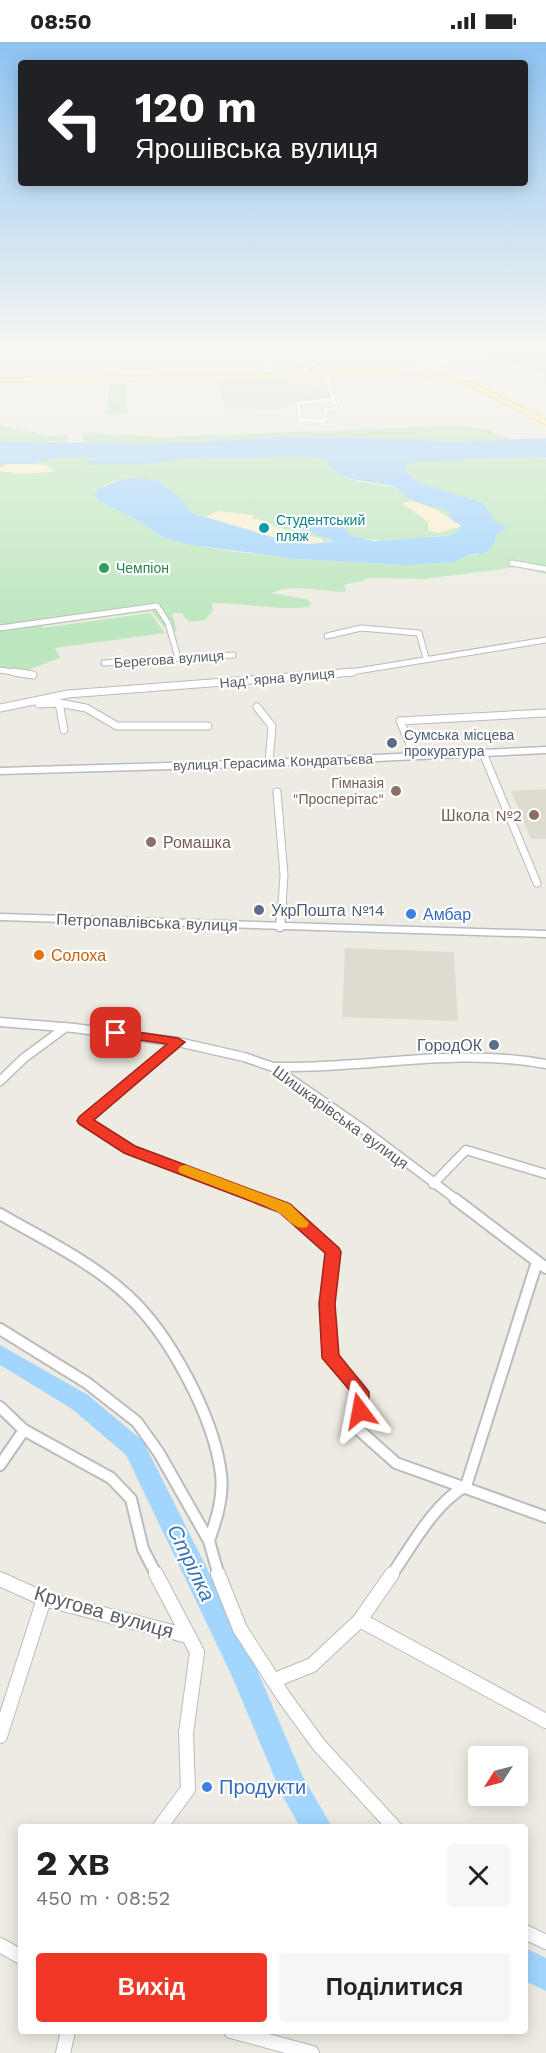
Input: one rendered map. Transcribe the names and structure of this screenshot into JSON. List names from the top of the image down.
{
  "streets": {
    "street": [
      "Берегова вулиця",
      "Надʼярна вулиця",
      "вулиця Герасима Кондратьєва",
      "Петропавлівська вулиця",
      "Шишкарівська вулиця",
      "Кругова вулиця"
    ]
  },
  "water": ["Стрілка"],
  "places": [
    "Студентський пляж",
    "Чемпіон",
    "Сумська місцева прокуратура",
    "Гімназія \"Просперітас\"",
    "Школа №2",
    "Ромашка",
    "УкрПошта №14",
    "Амбар",
    "Солоха",
    "ГородОК",
    "Продукти"
  ],
  "north": "bottom left",
  "page": {
    "status": "08:50",
    "turn": ["120 m", "Ярошівська вулиця"],
    "heading": ["2 хв", "450 m · 08:52"],
    "buttons": ["Вихід", "Поділитися"]
  }
}
